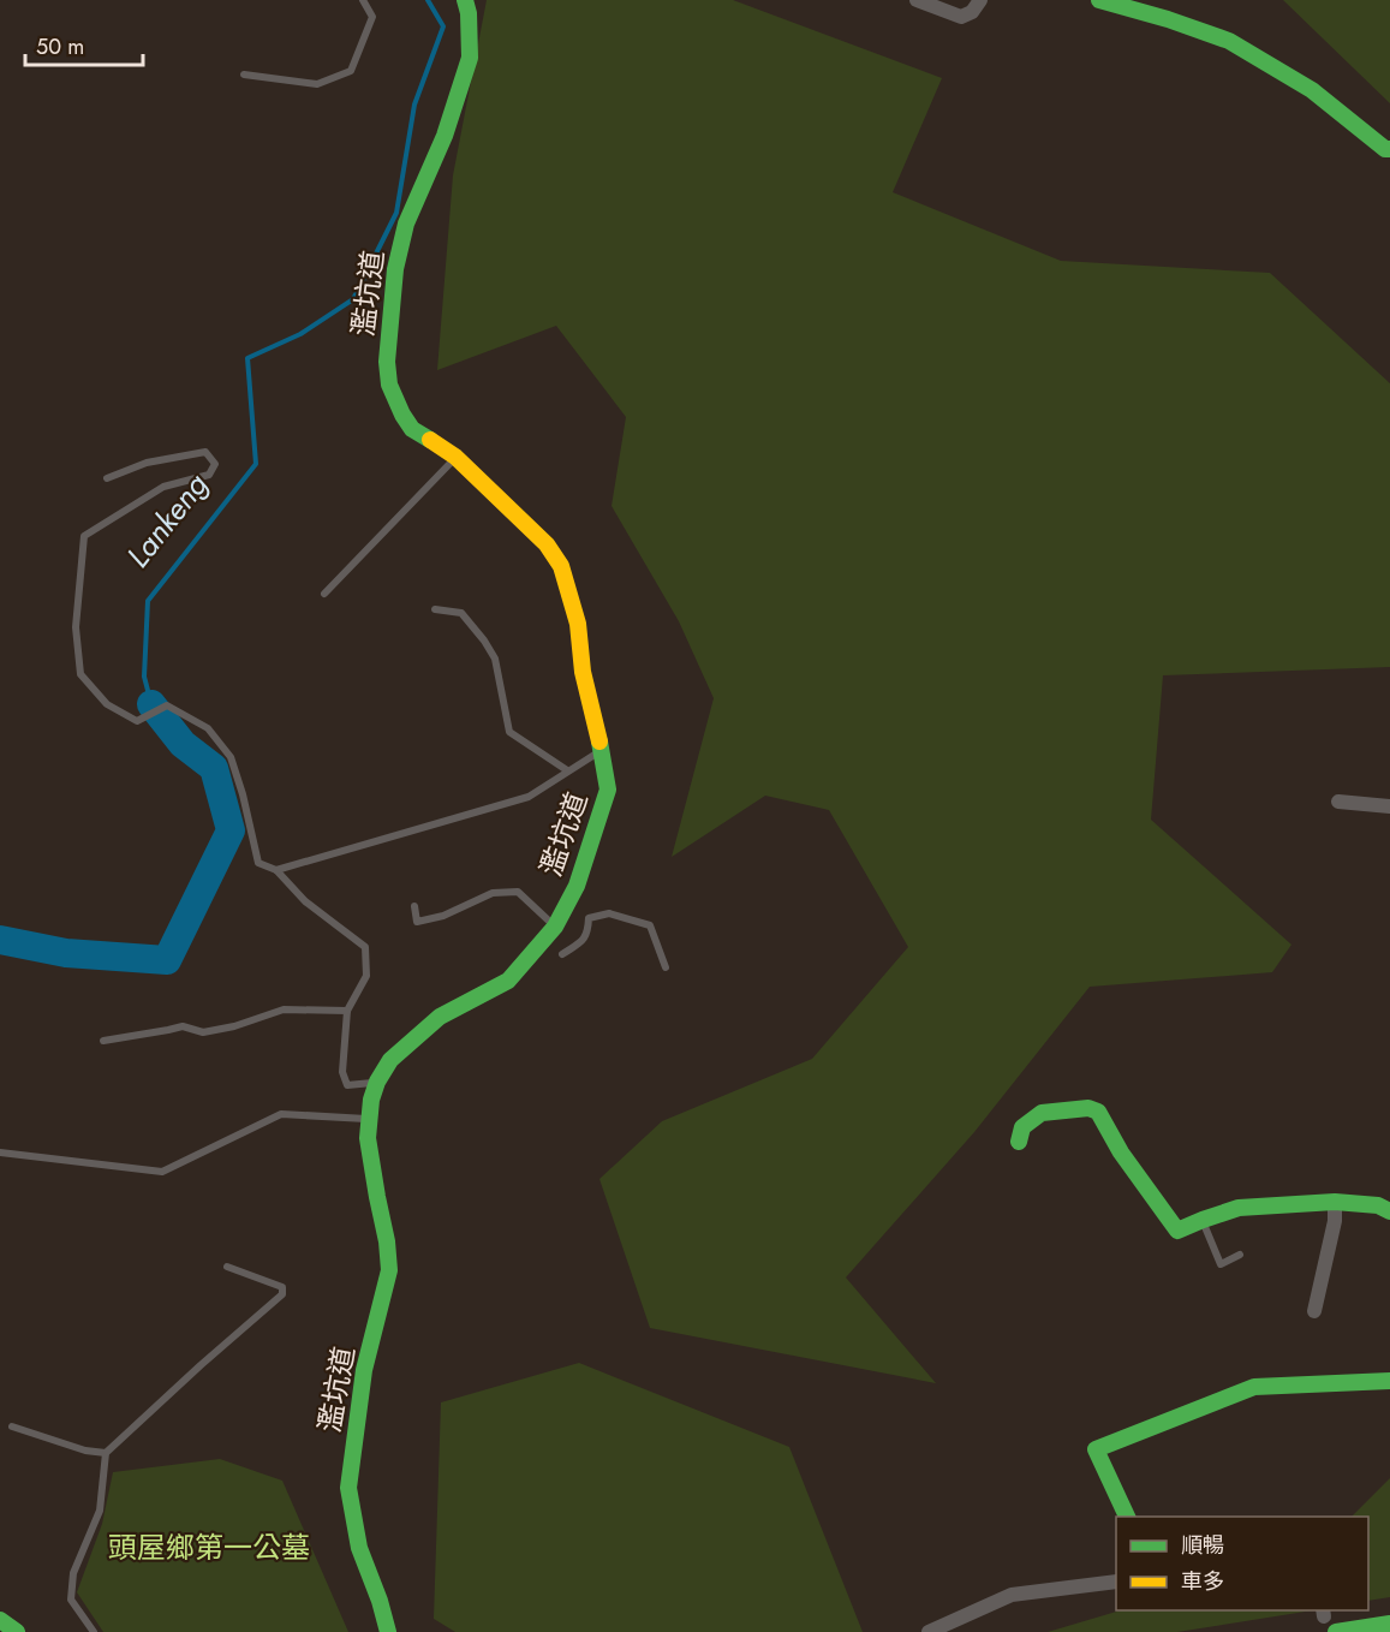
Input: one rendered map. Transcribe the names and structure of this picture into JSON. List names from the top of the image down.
{
  "streets": {
    "main road": ["濫坑道"]
  },
  "water": ["Lankeng"],
  "parks": ["頭屋鄉第一公墓"],
  "legend": ["順暢", "車多"],
  "scale_bar": "50 m"
}
